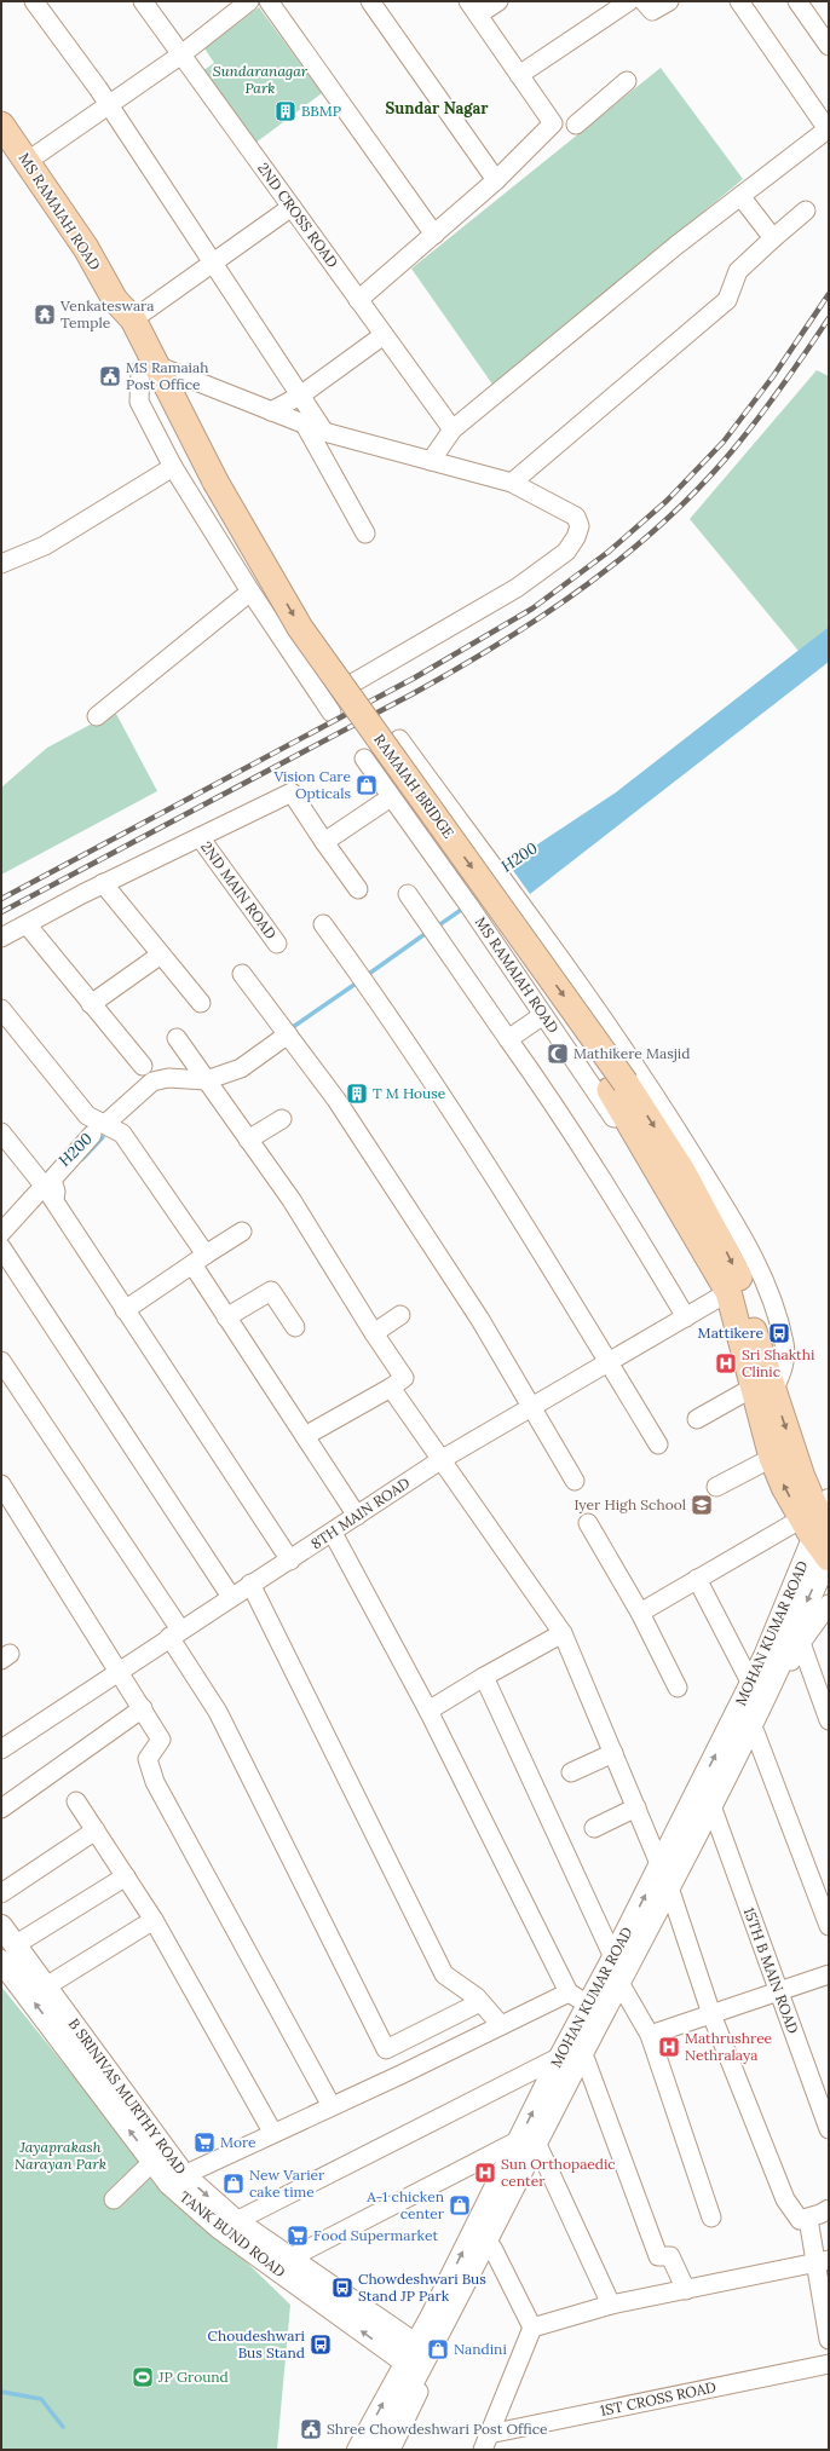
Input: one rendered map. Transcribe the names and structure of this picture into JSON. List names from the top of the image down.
{
  "streets": {
    "main road": ["MS RAMAIAH ROAD", "RAMAIAH BRIDGE"],
    "street": [
      "2ND CROSS ROAD",
      "2ND MAIN ROAD",
      "8TH MAIN ROAD",
      "MOHAN KUMAR ROAD",
      "15TH B MAIN ROAD",
      "B SRINIVAS MURTHY ROAD",
      "TANK BUND ROAD",
      "1ST CROSS ROAD"
    ]
  },
  "crossings": [
    ["MS RAMAIAH ROAD", "RAMAIAH BRIDGE"],
    ["MS RAMAIAH ROAD", "8TH MAIN ROAD"],
    ["MS RAMAIAH ROAD", "MOHAN KUMAR ROAD"],
    ["MOHAN KUMAR ROAD", "B SRINIVAS MURTHY ROAD"],
    ["MOHAN KUMAR ROAD", "TANK BUND ROAD"],
    ["B SRINIVAS MURTHY ROAD", "TANK BUND ROAD"]
  ],
  "districts": ["Sundar Nagar"],
  "water": ["H200"],
  "parks": ["Sundaranagar Park", "Jayaprakash Narayan Park"],
  "places": {
    "building": ["BBMP", "T M House"],
    "temple": ["Venkateswara Temple"],
    "public building": ["MS Ramaiah Post Office", "Shree Chowdeshwari Post Office"],
    "shop": [
      "Vision Care Opticals",
      "New Varier cake time",
      "A-1 chicken center",
      "Nandini"
    ],
    "mosque": ["Mathikere Masjid"],
    "bus stop": ["Mattikere", "Chowdeshwari Bus Stand JP Park", "Choudeshwari Bus Stand"],
    "hospital": ["Sri Shakthi Clinic", "Mathrushree Nethralaya", "Sun Orthopaedic center"],
    "school or university": ["Iyer High School"],
    "supermarket": ["More", "Food Supermarket"],
    "sports": ["JP Ground"]
  }
}
